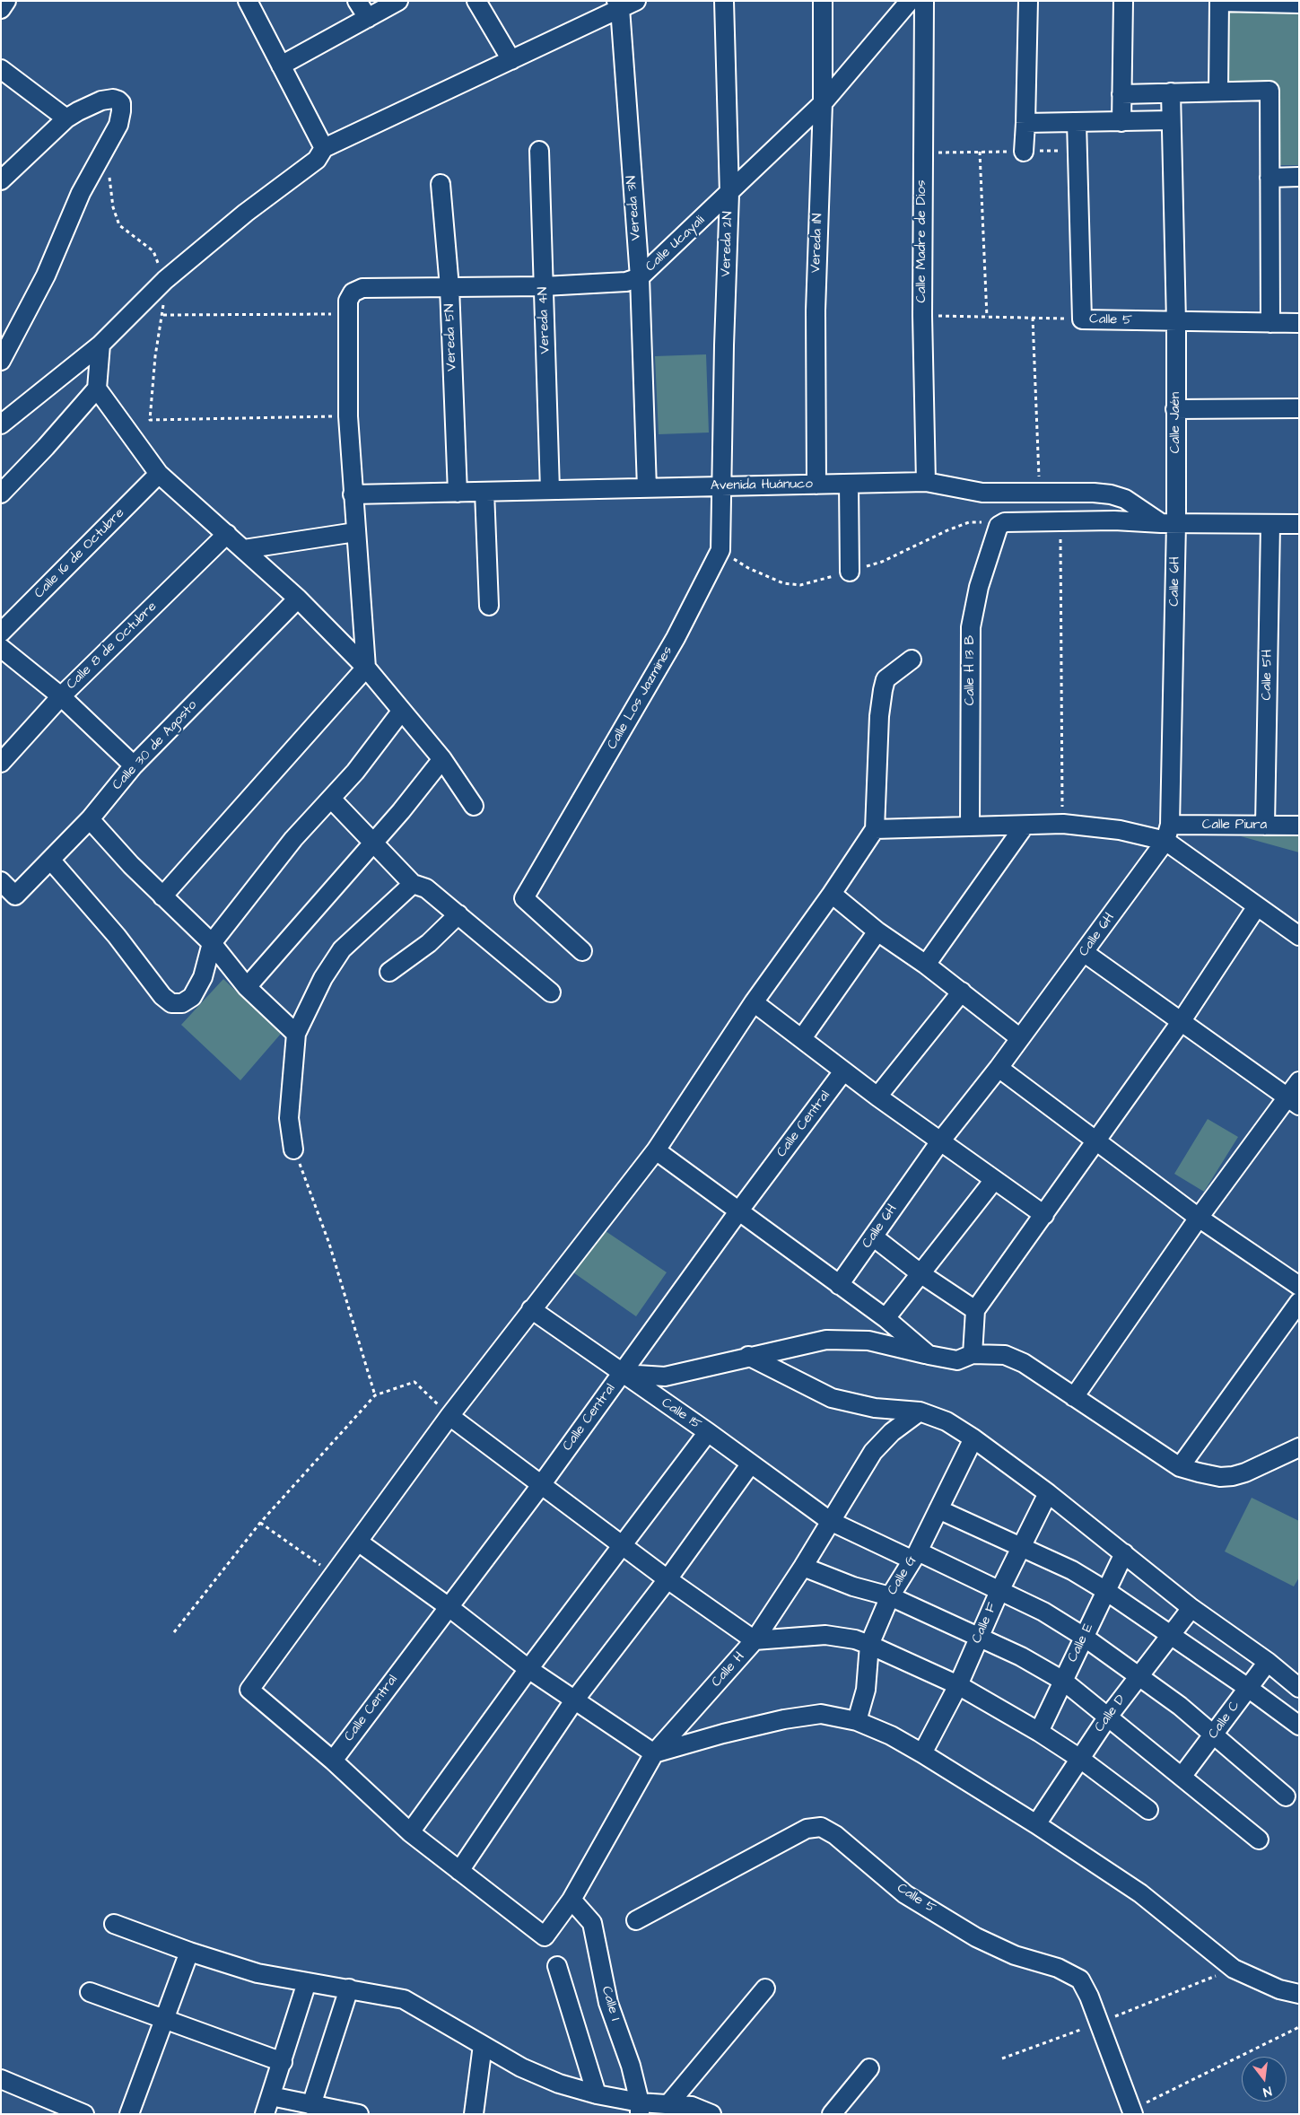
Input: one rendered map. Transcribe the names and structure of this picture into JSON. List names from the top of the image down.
{
  "streets": {
    "street": [
      "Vereda 3N",
      "Calle Madre de Dios",
      "Vereda 1N",
      "Calle Ucayali",
      "Vereda 2N",
      "Vereda 4N",
      "Calle 5",
      "Vereda 5N",
      "Calle Jaén",
      "Avenida Huánuco",
      "Calle 16 de Octubre",
      "Calle 6H",
      "Calle 8 de Octubre",
      "Calle H 13 B",
      "Calle 5H",
      "Calle Los Jazmines",
      "Calle 30 de Agosto",
      "Calle Piura",
      "Calle Central",
      "Calle 15",
      "Calle G",
      "Calle F",
      "Calle E",
      "Calle H",
      "Calle D",
      "Calle C",
      "Calle I"
    ]
  },
  "crossings": [
    ["Vereda 3N", "Calle Ucayali"],
    ["Vereda 3N", "Avenida Huánuco"],
    ["Calle Madre de Dios", "Calle 5"],
    ["Calle Madre de Dios", "Avenida Huánuco"],
    ["Vereda 1N", "Calle Ucayali"],
    ["Vereda 1N", "Avenida Huánuco"],
    ["Calle Ucayali", "Vereda 2N"],
    ["Calle Ucayali", "Vereda 4N"],
    ["Calle Ucayali", "Vereda 5N"],
    ["Vereda 2N", "Avenida Huánuco"],
    ["Vereda 2N", "Calle Los Jazmines"],
    ["Vereda 4N", "Avenida Huánuco"],
    ["Calle 5", "Calle Jaén"],
    ["Vereda 5N", "Avenida Huánuco"],
    ["Calle Jaén", "Avenida Huánuco"],
    ["Calle Jaén", "Calle 6H"],
    ["Avenida Huánuco", "Calle 6H"],
    ["Avenida Huánuco", "Calle Los Jazmines"],
    ["Calle 6H", "Calle Piura"],
    ["Calle 5H", "Calle Piura"],
    ["Calle Central", "Calle 15"],
    ["Calle 15", "Calle G"],
    ["Calle 15", "Calle F"],
    ["Calle 15", "Calle E"],
    ["Calle 15", "Calle H"],
    ["Calle 15", "Calle D"],
    ["Calle 15", "Calle C"],
    ["Calle H", "Calle I"]
  ],
  "north": "bottom"
}
